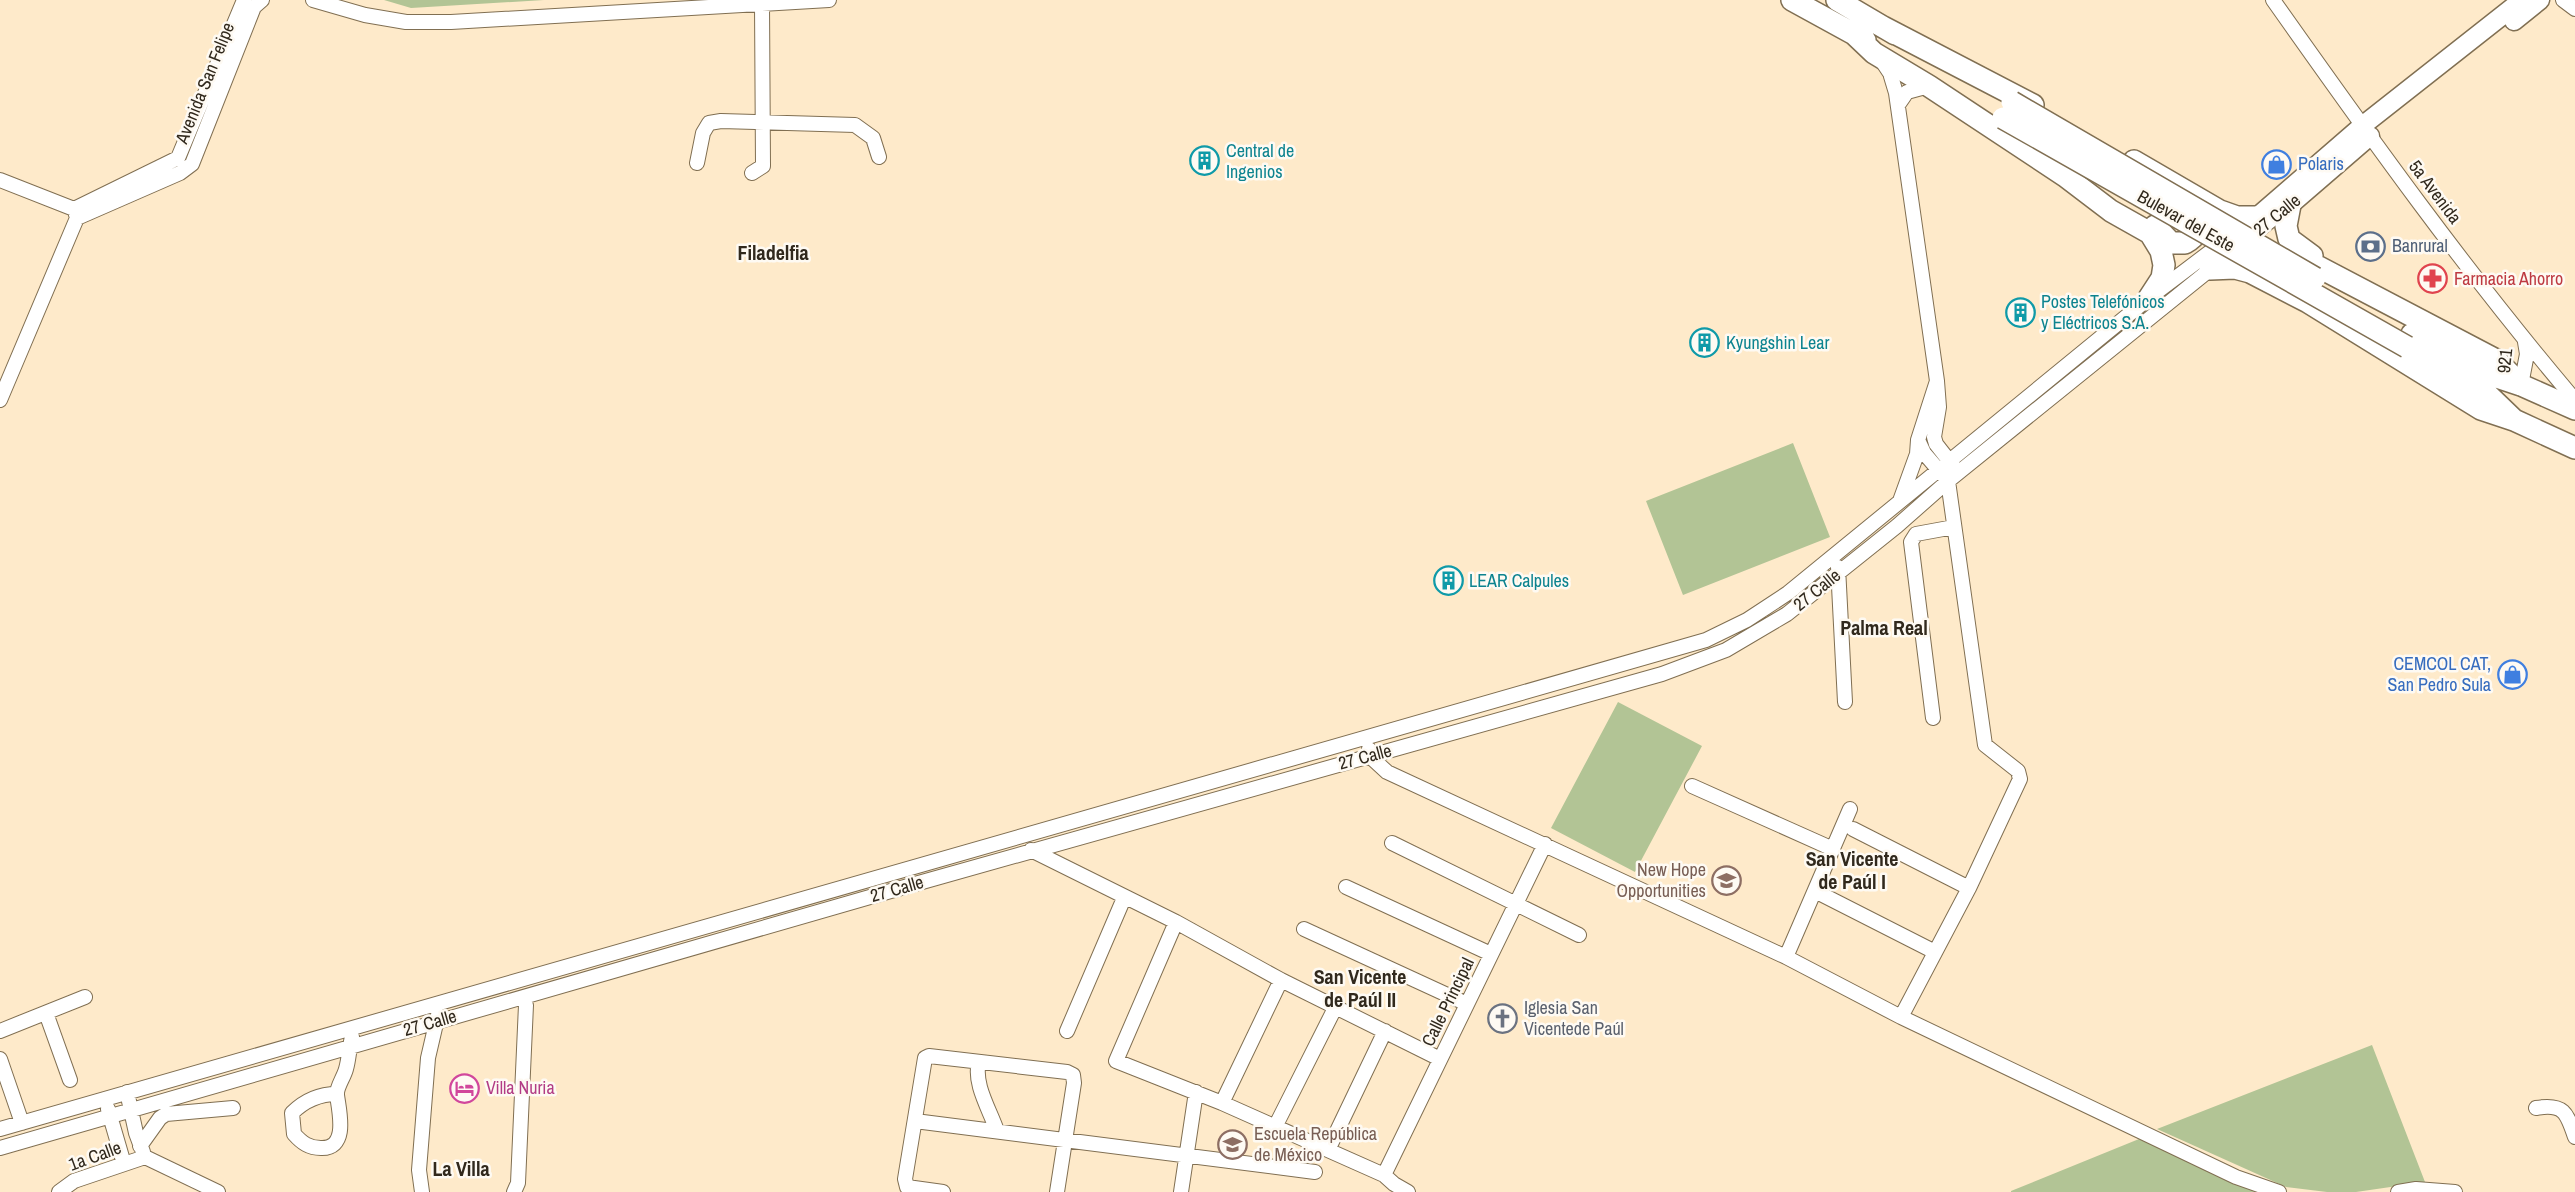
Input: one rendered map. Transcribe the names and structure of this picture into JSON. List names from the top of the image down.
{
  "streets": {
    "highway": ["Bulevar del Este"],
    "main road": ["27 Calle"],
    "street": [
      "Avenida San Felipe",
      "5a Avenida",
      "921",
      "Calle Principal",
      "1a Calle"
    ]
  },
  "crossings": [
    ["5a Avenida", "27 Calle"],
    ["5a Avenida", "921"],
    ["Bulevar del Este", "921"]
  ],
  "districts": [
    "Filadelfia",
    "Palma Real",
    "San Vicente de Paúl I",
    "San Vicente de Paúl II",
    "La Villa"
  ],
  "places": {
    "building": [
      "Central de Ingenios",
      "Postes Telefónicos y Eléctricos S.A.",
      "Kyungshin Lear",
      "LEAR Calpules"
    ],
    "shop": ["Polaris", "CEMCOL CAT, San Pedro Sula"],
    "bank": ["Banrural"],
    "pharmacy": ["Farmacia Ahorro"],
    "school or university": ["New Hope Opportunities", "Escuela República de México"],
    "church": ["Iglesia San Vicentede Paúl"],
    "hotel": ["Villa Nuria"]
  }
}
